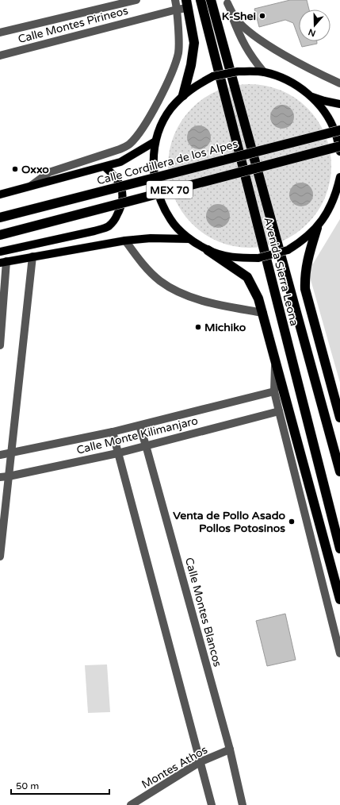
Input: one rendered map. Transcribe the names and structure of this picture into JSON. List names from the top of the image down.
{
  "streets": {
    "highway": ["Calle Cordillera de los Alpes", "MEX 70", "Avenida Sierra Leona"],
    "street": [
      "Calle Montes Pirineos",
      "Calle Monte Kilimanjaro",
      "Calle Montes Blancos",
      "Montes Athos"
    ]
  },
  "crossings": [
    ["Calle Monte Kilimanjaro", "Calle Montes Blancos"],
    ["Calle Montes Blancos", "Montes Athos"]
  ],
  "places": [
    "K-Shei",
    "Oxxo",
    "Michiko",
    "Venta de Pollo Asado Pollos Potosinos"
  ],
  "scale_bar": "50 m",
  "north": "bottom"
}
